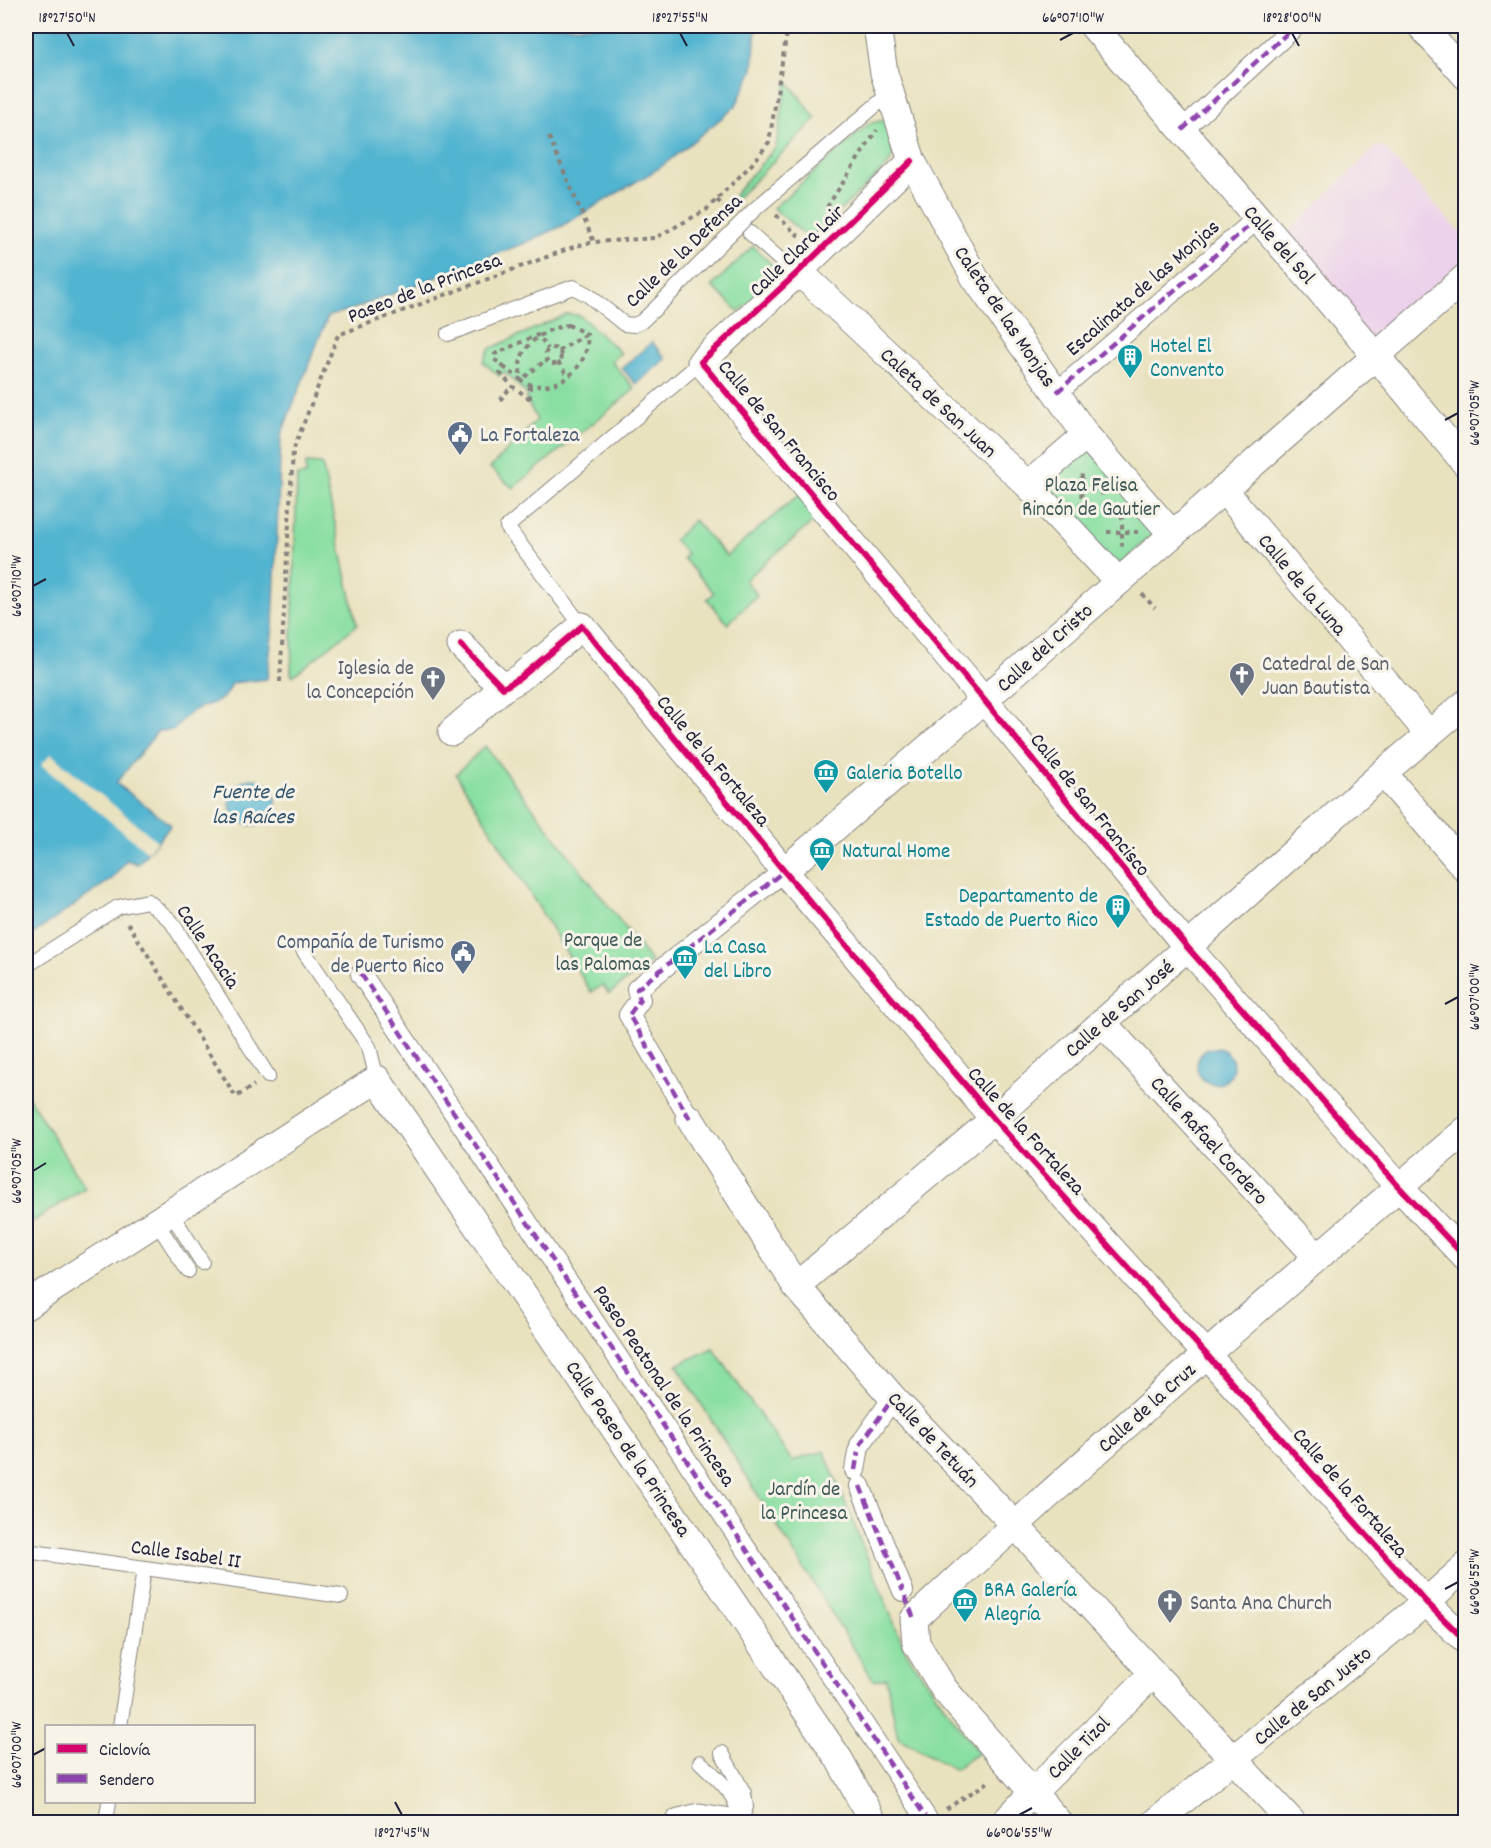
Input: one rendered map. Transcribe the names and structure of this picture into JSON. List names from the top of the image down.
{
  "streets": {
    "street": [
      "Calle del Sol",
      "Calle Clara Lair",
      "Escalinata de las Monjas",
      "Caleta de las Monjas",
      "Caleta de San Juan",
      "Calle de San Francisco",
      "Calle de la Luna",
      "Calle del Cristo",
      "Calle de la Fortaleza",
      "Calle de San José",
      "Calle Rafael Cordero",
      "Paseo Peatonal de la Princesa",
      "Calle de la Cruz",
      "Calle de Tetuán",
      "Calle Paseo de la Princesa",
      "Calle de San Justo",
      "Calle Tizol"
    ],
    "lane": ["Calle de la Defensa", "Calle Acacia", "Calle Isabel II"],
    "path": ["Paseo de la Princesa"]
  },
  "crossings": [
    ["Calle del Sol", "Escalinata de las Monjas"],
    ["Calle del Sol", "Calle del Cristo"],
    ["Calle de la Defensa", "Caleta de las Monjas"],
    ["Calle Clara Lair", "Caleta de las Monjas"],
    ["Calle Clara Lair", "Caleta de San Juan"],
    ["Calle Clara Lair", "Calle de San Francisco"],
    ["Calle Clara Lair", "Calle de la Fortaleza"],
    ["Escalinata de las Monjas", "Caleta de las Monjas"],
    ["Caleta de las Monjas", "Calle del Cristo"],
    ["Caleta de San Juan", "Calle del Cristo"],
    ["Calle de San Francisco", "Calle del Cristo"],
    ["Calle de San Francisco", "Calle de San José"],
    ["Calle de San Francisco", "Calle de la Cruz"],
    ["Calle de la Luna", "Calle del Cristo"],
    ["Calle de la Luna", "Calle de San José"],
    ["Calle del Cristo", "Calle de la Fortaleza"],
    ["Calle del Cristo", "Calle de Tetuán"],
    ["Calle de la Fortaleza", "Calle de San José"],
    ["Calle de la Fortaleza", "Calle de la Cruz"],
    ["Calle de la Fortaleza", "Calle de San Justo"],
    ["Calle de San José", "Calle Rafael Cordero"],
    ["Calle de San José", "Calle de Tetuán"],
    ["Calle Rafael Cordero", "Calle de la Cruz"],
    ["Calle de la Cruz", "Calle de Tetuán"],
    ["Calle de Tetuán", "Calle de San Justo"],
    ["Calle de Tetuán", "Calle Tizol"]
  ],
  "water": ["Fuente de las Raíces"],
  "parks": ["Plaza Felisa Rincón de Gautier", "Parque de las Palomas", "Jardín de la Princesa"],
  "places": {
    "building": ["Hotel El Convento", "Departamento de Estado de Puerto Rico"],
    "public building": ["La Fortaleza", "Compañía de Turismo de Puerto Rico"],
    "church": ["Catedral de San Juan Bautista", "Iglesia de la Concepción", "Santa Ana Church"],
    "museum": [
      "Galeria Botello",
      "Natural Home",
      "La Casa del Libro",
      "BRA Galería Alegría"
    ]
  },
  "legend": ["Ciclovía", "Sendero"],
  "coordinates": [
    "18°27'50\"N",
    "18°27'55\"N",
    "66°07'10\"W",
    "18°28'00\"N",
    "66°07'05\"W",
    "66°07'00\"W",
    "66°06'55\"W",
    "18°27'45\"N"
  ]
}
